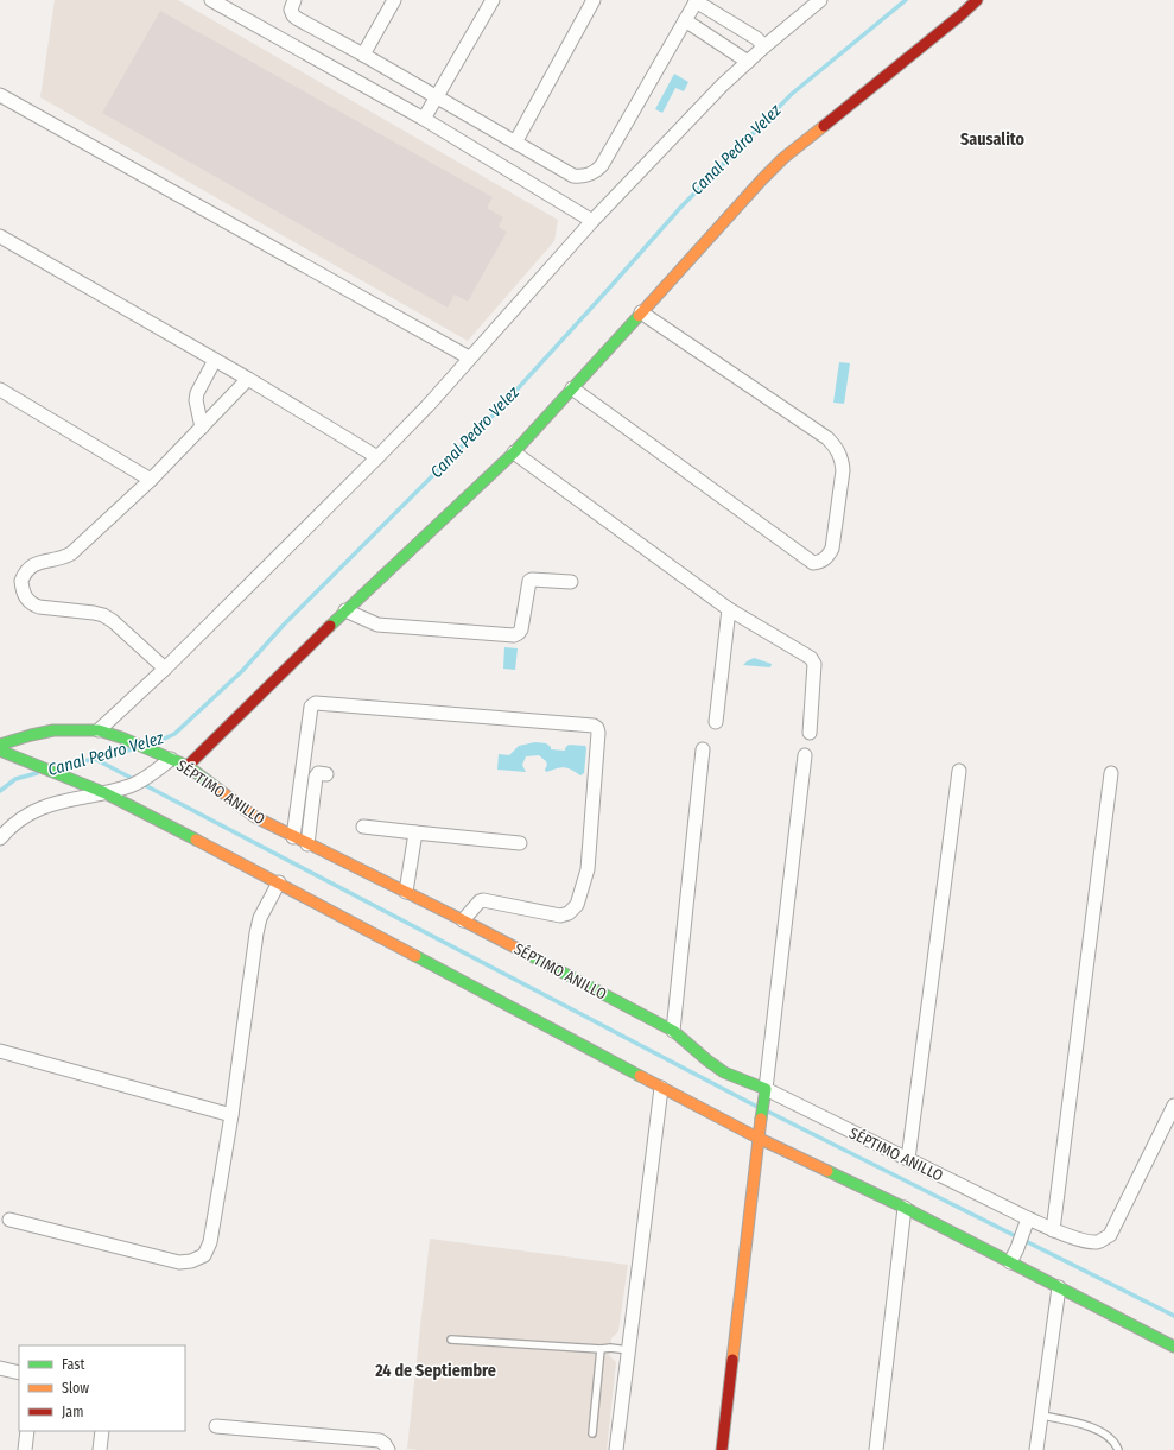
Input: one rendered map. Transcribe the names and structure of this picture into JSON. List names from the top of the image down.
{
  "streets": {
    "street": ["SÉPTIMO ANILLO"]
  },
  "districts": ["Sausalito", "24 de Septiembre"],
  "water": ["Canal Pedro Velez"],
  "legend": ["Fast", "Slow", "Jam"]
}
